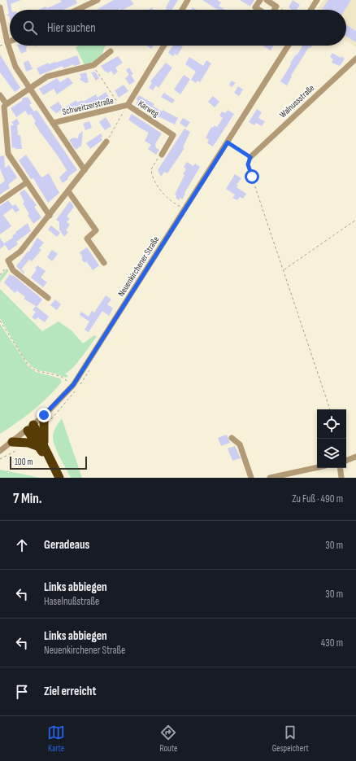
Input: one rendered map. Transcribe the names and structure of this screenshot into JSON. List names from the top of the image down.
{
  "streets": {
    "street": [
      "Walnussstraße",
      "Schweitzerstraße",
      "Karweg",
      "Neuenkirchener Straße"
    ]
  },
  "crossings": [
    ["Schweitzerstraße", "Karweg"]
  ],
  "scale_bar": "100 m",
  "page": {
    "search": "Hier suchen",
    "scale": "100 m",
    "heading": ["7 Min.", "Zu Fuß · 490 m"],
    "list": [
      ["Geradeaus", "30 m"],
      ["Links abbiegen", "Haselnußstraße", "30 m"],
      ["Links abbiegen", "Neuenkirchener Straße", "430 m"],
      "Ziel erreicht"
    ],
    "nav": ["Karte", "Route", "Gespeichert"]
  }
}
